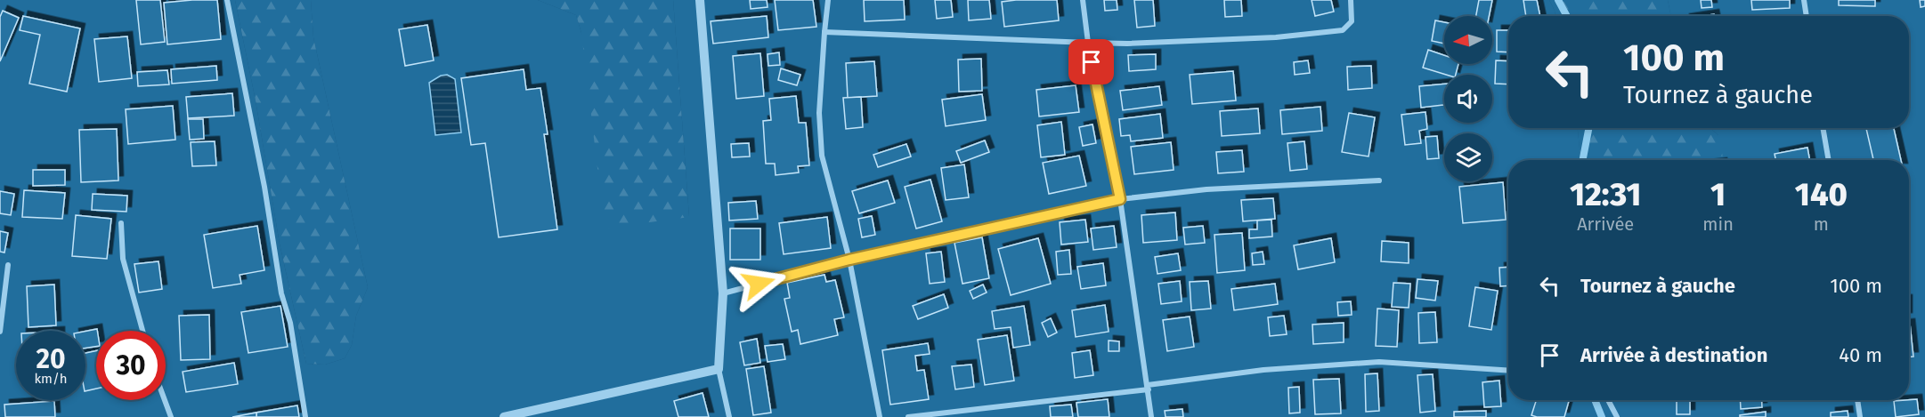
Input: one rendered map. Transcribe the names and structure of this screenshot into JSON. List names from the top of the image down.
{
  "north": "left",
  "page": {
    "turn": ["100 m", "Tournez à gauche"],
    "eta": [
      "12:31",
      "Arrivée",
      "1",
      "min",
      "140",
      "m"
    ],
    "list": [
      {
        "name": "Tournez à gauche",
        "value": "100 m"
      },
      {
        "name": "Arrivée à destination",
        "value": "40 m"
      }
    ],
    "speed": "20 km/h",
    "limit": "30"
  }
}
